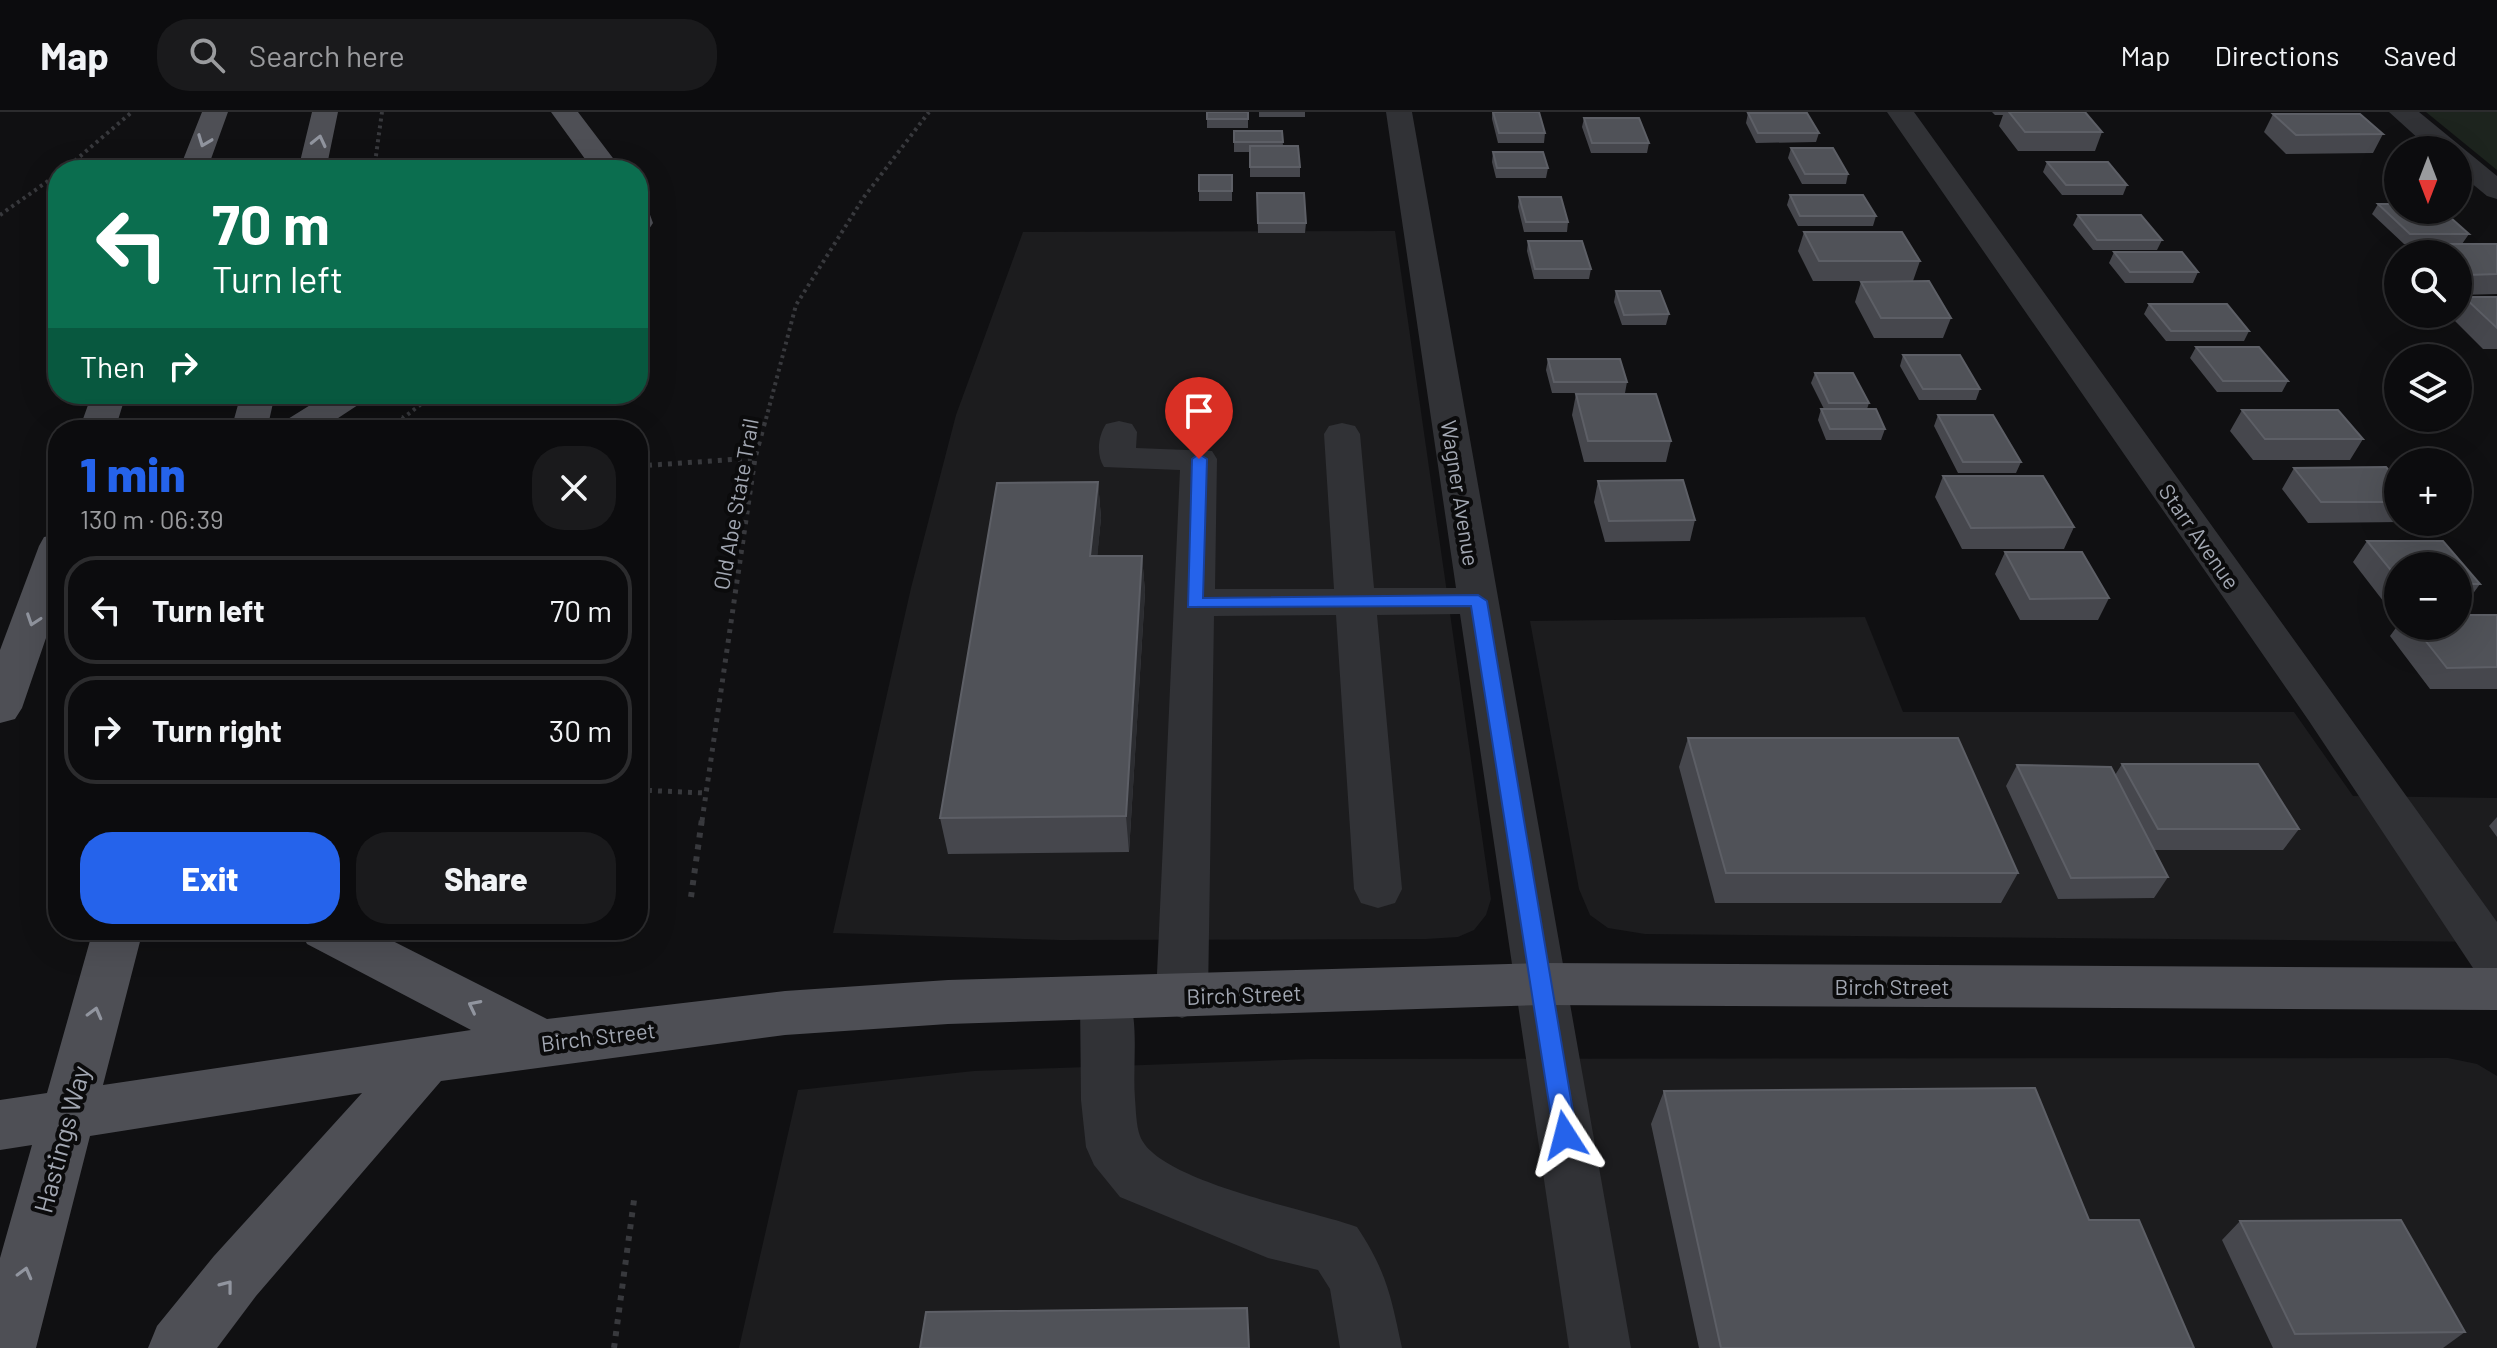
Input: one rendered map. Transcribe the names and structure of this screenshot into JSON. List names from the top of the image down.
{
  "streets": {
    "main road": ["Birch Street", "Hastings Way"],
    "street": ["Wagner Avenue", "Starr Avenue"],
    "path": ["Old Abe State Trail"]
  },
  "crossings": [
    ["Wagner Avenue", "Birch Street"],
    ["Birch Street", "Hastings Way"]
  ],
  "north": "bottom",
  "page": {
    "header": "Map",
    "search": "Search here",
    "nav": ["Map", "Directions", "Saved"],
    "map_buttons": ["+", "−"],
    "turn": ["70 m", "Turn left"],
    "then": "Then",
    "heading": ["1 min", "130 m · 06:39"],
    "list": [
      {
        "name": "Turn left",
        "value": "70 m"
      },
      {
        "name": "Turn right",
        "value": "30 m"
      }
    ],
    "buttons": ["Exit", "Share"]
  }
}
